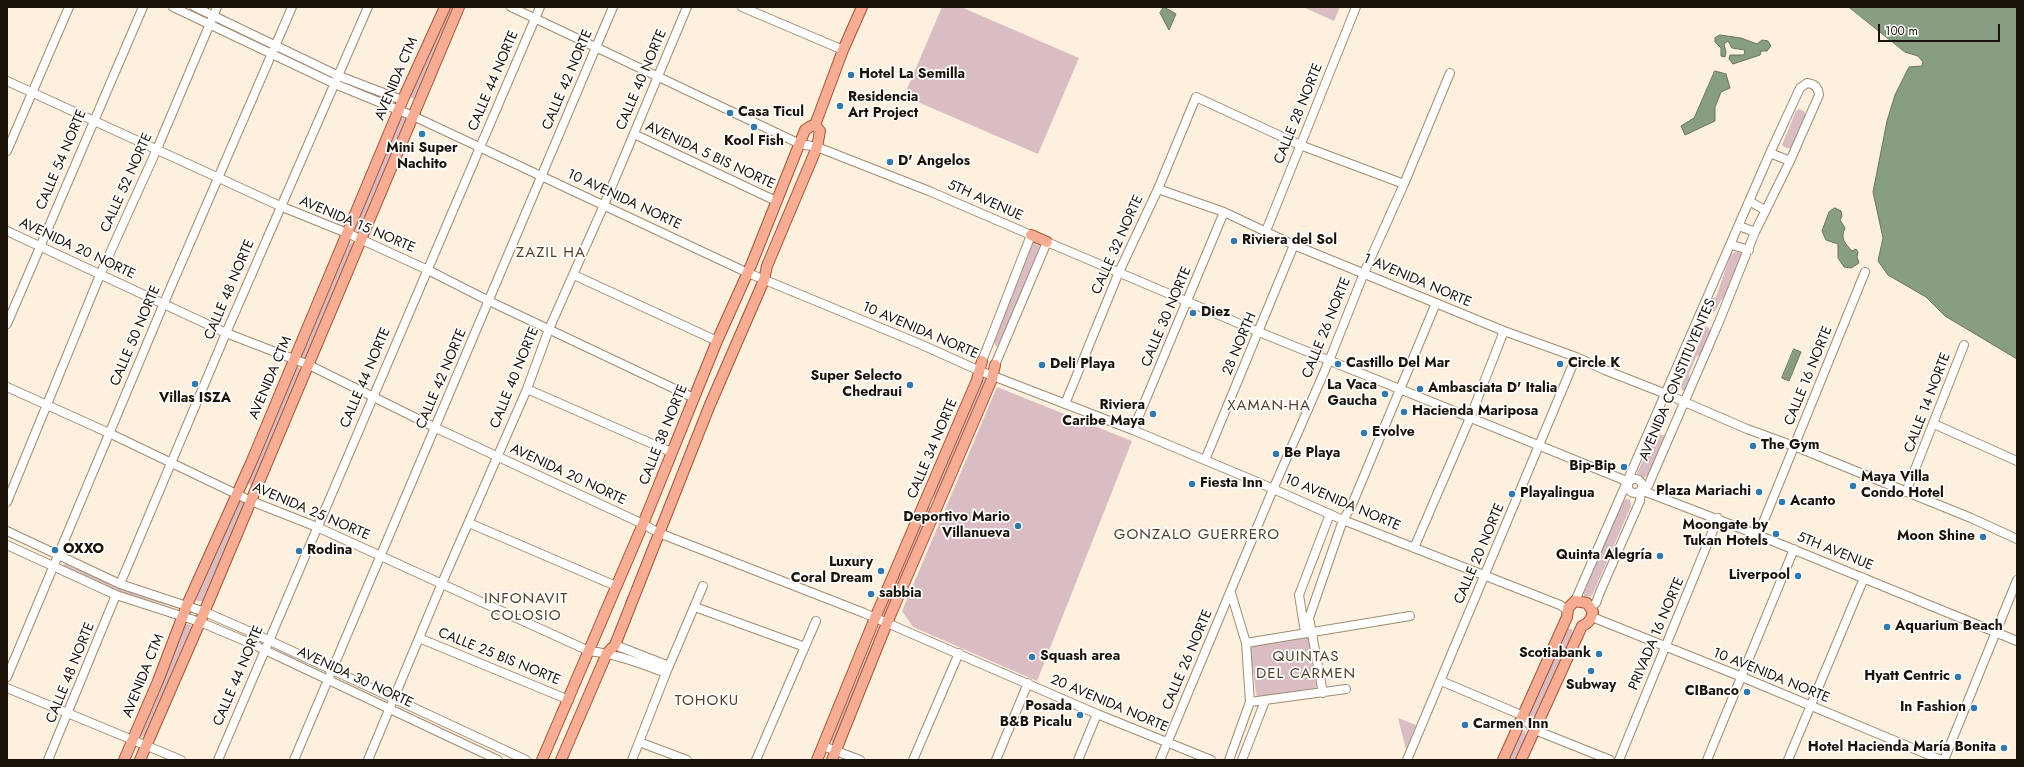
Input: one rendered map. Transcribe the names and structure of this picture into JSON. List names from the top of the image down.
{
  "streets": {
    "main road": [
      "AVENIDA CTM",
      "AVENIDA CONSTITUYENTES",
      "CALLE 38 NORTE",
      "CALLE 34 NORTE"
    ],
    "street": [
      "CALLE 42 NORTE",
      "CALLE 40 NORTE",
      "CALLE 44 NORTE",
      "CALLE 28 NORTE",
      "AVENIDA 5 BIS NORTE",
      "CALLE 54 NORTE",
      "CALLE 52 NORTE",
      "10 AVENIDA NORTE",
      "5TH AVENUE",
      "AVENIDA 15 NORTE",
      "CALLE 32 NORTE",
      "AVENIDA 20 NORTE",
      "1 AVENIDA NORTE",
      "CALLE 48 NORTE",
      "CALLE 30 NORTE",
      "CALLE 26 NORTE",
      "CALLE 50 NORTE",
      "28 NORTH",
      "CALLE 16 NORTE",
      "CALLE 14 NORTE",
      "AVENIDA 25 NORTE",
      "CALLE 20 NORTE",
      "PRIVADA 16 NORTE",
      "CALLE 25 BIS NORTE",
      "AVENIDA 30 NORTE",
      "20 AVENIDA NORTE"
    ]
  },
  "crossings": [
    ["AVENIDA CTM", "10 AVENIDA NORTE"],
    ["AVENIDA CTM", "AVENIDA 15 NORTE"],
    ["AVENIDA CTM", "AVENIDA 20 NORTE"],
    ["AVENIDA CTM", "AVENIDA 25 NORTE"],
    ["AVENIDA CTM", "AVENIDA 30 NORTE"],
    ["CALLE 42 NORTE", "10 AVENIDA NORTE"],
    ["CALLE 42 NORTE", "AVENIDA 15 NORTE"],
    ["CALLE 42 NORTE", "AVENIDA 20 NORTE"],
    ["CALLE 42 NORTE", "AVENIDA 25 NORTE"],
    ["CALLE 42 NORTE", "AVENIDA 30 NORTE"],
    ["CALLE 40 NORTE", "AVENIDA 5 BIS NORTE"],
    ["CALLE 40 NORTE", "10 AVENIDA NORTE"],
    ["CALLE 40 NORTE", "AVENIDA 15 NORTE"],
    ["CALLE 40 NORTE", "AVENIDA 20 NORTE"],
    ["CALLE 40 NORTE", "AVENIDA 25 NORTE"],
    ["CALLE 40 NORTE", "CALLE 25 BIS NORTE"],
    ["CALLE 40 NORTE", "AVENIDA 30 NORTE"],
    ["CALLE 44 NORTE", "10 AVENIDA NORTE"],
    ["CALLE 44 NORTE", "AVENIDA 15 NORTE"],
    ["CALLE 44 NORTE", "AVENIDA 20 NORTE"],
    ["CALLE 44 NORTE", "AVENIDA 25 NORTE"],
    ["CALLE 44 NORTE", "AVENIDA 30 NORTE"],
    ["CALLE 28 NORTE", "CALLE 32 NORTE"],
    ["CALLE 28 NORTE", "1 AVENIDA NORTE"],
    ["AVENIDA 5 BIS NORTE", "CALLE 38 NORTE"],
    ["CALLE 54 NORTE", "AVENIDA 15 NORTE"],
    ["CALLE 54 NORTE", "AVENIDA 20 NORTE"],
    ["CALLE 52 NORTE", "10 AVENIDA NORTE"],
    ["CALLE 52 NORTE", "AVENIDA 15 NORTE"],
    ["CALLE 52 NORTE", "AVENIDA 20 NORTE"],
    ["CALLE 52 NORTE", "AVENIDA 25 NORTE"],
    ["10 AVENIDA NORTE", "CALLE 32 NORTE"],
    ["10 AVENIDA NORTE", "CALLE 48 NORTE"],
    ["10 AVENIDA NORTE", "CALLE 30 NORTE"],
    ["10 AVENIDA NORTE", "CALLE 26 NORTE"],
    ["10 AVENIDA NORTE", "CALLE 50 NORTE"],
    ["10 AVENIDA NORTE", "28 NORTH"],
    ["10 AVENIDA NORTE", "AVENIDA CONSTITUYENTES"],
    ["10 AVENIDA NORTE", "CALLE 38 NORTE"],
    ["10 AVENIDA NORTE", "CALLE 34 NORTE"],
    ["10 AVENIDA NORTE", "CALLE 20 NORTE"],
    ["10 AVENIDA NORTE", "PRIVADA 16 NORTE"],
    ["5TH AVENUE", "CALLE 16 NORTE"],
    ["5TH AVENUE", "AVENIDA CONSTITUYENTES"],
    ["5TH AVENUE", "CALLE 38 NORTE"],
    ["5TH AVENUE", "CALLE 34 NORTE"],
    ["5TH AVENUE", "PRIVADA 16 NORTE"],
    ["AVENIDA 15 NORTE", "CALLE 48 NORTE"],
    ["AVENIDA 15 NORTE", "CALLE 50 NORTE"],
    ["AVENIDA 15 NORTE", "CALLE 38 NORTE"],
    ["CALLE 32 NORTE", "1 AVENIDA NORTE"],
    ["AVENIDA 20 NORTE", "CALLE 48 NORTE"],
    ["AVENIDA 20 NORTE", "CALLE 50 NORTE"],
    ["AVENIDA 20 NORTE", "CALLE 38 NORTE"],
    ["1 AVENIDA NORTE", "CALLE 30 NORTE"],
    ["1 AVENIDA NORTE", "CALLE 26 NORTE"],
    ["1 AVENIDA NORTE", "28 NORTH"],
    ["1 AVENIDA NORTE", "AVENIDA CONSTITUYENTES"],
    ["1 AVENIDA NORTE", "CALLE 20 NORTE"],
    ["CALLE 48 NORTE", "AVENIDA 25 NORTE"],
    ["CALLE 48 NORTE", "AVENIDA 30 NORTE"],
    ["CALLE 26 NORTE", "20 AVENIDA NORTE"],
    ["CALLE 50 NORTE", "AVENIDA 25 NORTE"],
    ["CALLE 38 NORTE", "AVENIDA 25 NORTE"],
    ["CALLE 38 NORTE", "CALLE 25 BIS NORTE"],
    ["CALLE 34 NORTE", "20 AVENIDA NORTE"]
  ],
  "districts": [
    "ZAZIL HA",
    "XAMAN-HA",
    "GONZALO GUERRERO",
    "INFONAVIT COLOSIO",
    "QUINTAS DEL CARMEN",
    "TOHOKU"
  ],
  "places": [
    "Hotel La Semilla",
    "Residencia Art Project",
    "Casa Ticul",
    "Kool Fish",
    "Mini Super Nachito",
    "D' Angelos",
    "Riviera del Sol",
    "Diez",
    "Castillo Del Mar",
    "Circle K",
    "Deli Playa",
    "Villas ISZA",
    "Super Selecto Chedraui",
    "Ambasciata D' Italia",
    "La Vaca Gaucha",
    "Hacienda Mariposa",
    "Riviera Caribe Maya",
    "Evolve",
    "The Gym",
    "Be Playa",
    "Bip-Bip",
    "Fiesta Inn",
    "Maya Villa Condo Hotel",
    "Plaza Mariachi",
    "Playalingua",
    "Acanto",
    "Deportivo Mario Villanueva",
    "Moongate by Tukan Hotels",
    "Moon Shine",
    "OXXO",
    "Rodina",
    "Quinta Alegría",
    "Luxury Coral Dream",
    "Liverpool",
    "sabbia",
    "Aquarium Beach",
    "Scotiabank",
    "Squash area",
    "Subway",
    "Hyatt Centric",
    "CIBanco",
    "In Fashion",
    "Posada B&B Picalu",
    "Carmen Inn",
    "Hotel Hacienda María Bonita"
  ],
  "scale_bar": "100 m"
}
